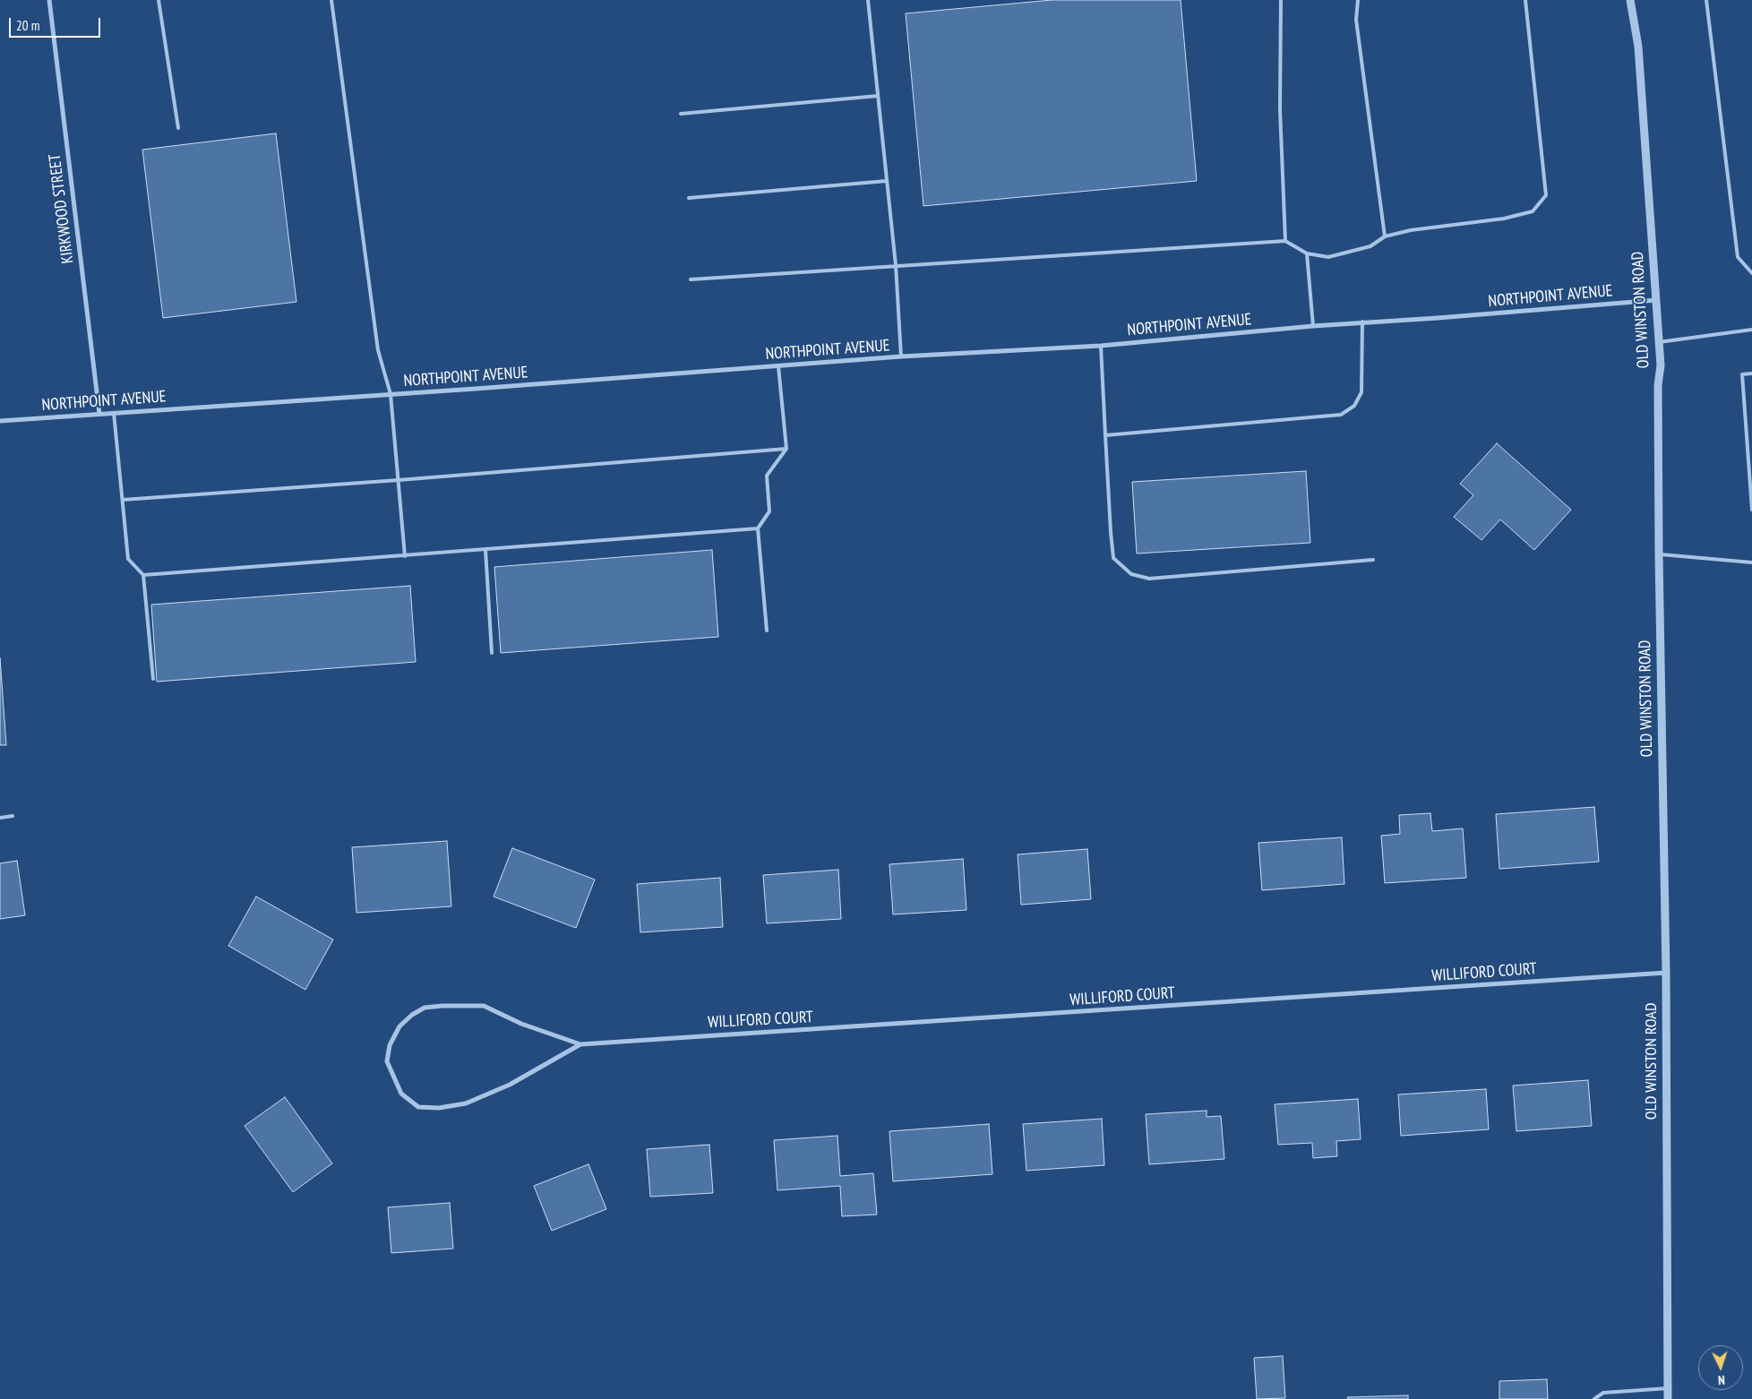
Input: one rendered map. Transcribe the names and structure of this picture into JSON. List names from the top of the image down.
{
  "streets": {
    "street": [
      "KIRKWOOD STREET",
      "NORTHPOINT AVENUE",
      "OLD WINSTON ROAD",
      "WILLIFORD COURT"
    ]
  },
  "crossings": [
    ["KIRKWOOD STREET", "NORTHPOINT AVENUE"],
    ["NORTHPOINT AVENUE", "OLD WINSTON ROAD"],
    ["OLD WINSTON ROAD", "WILLIFORD COURT"]
  ],
  "scale_bar": "20 m",
  "north": "bottom"
}
